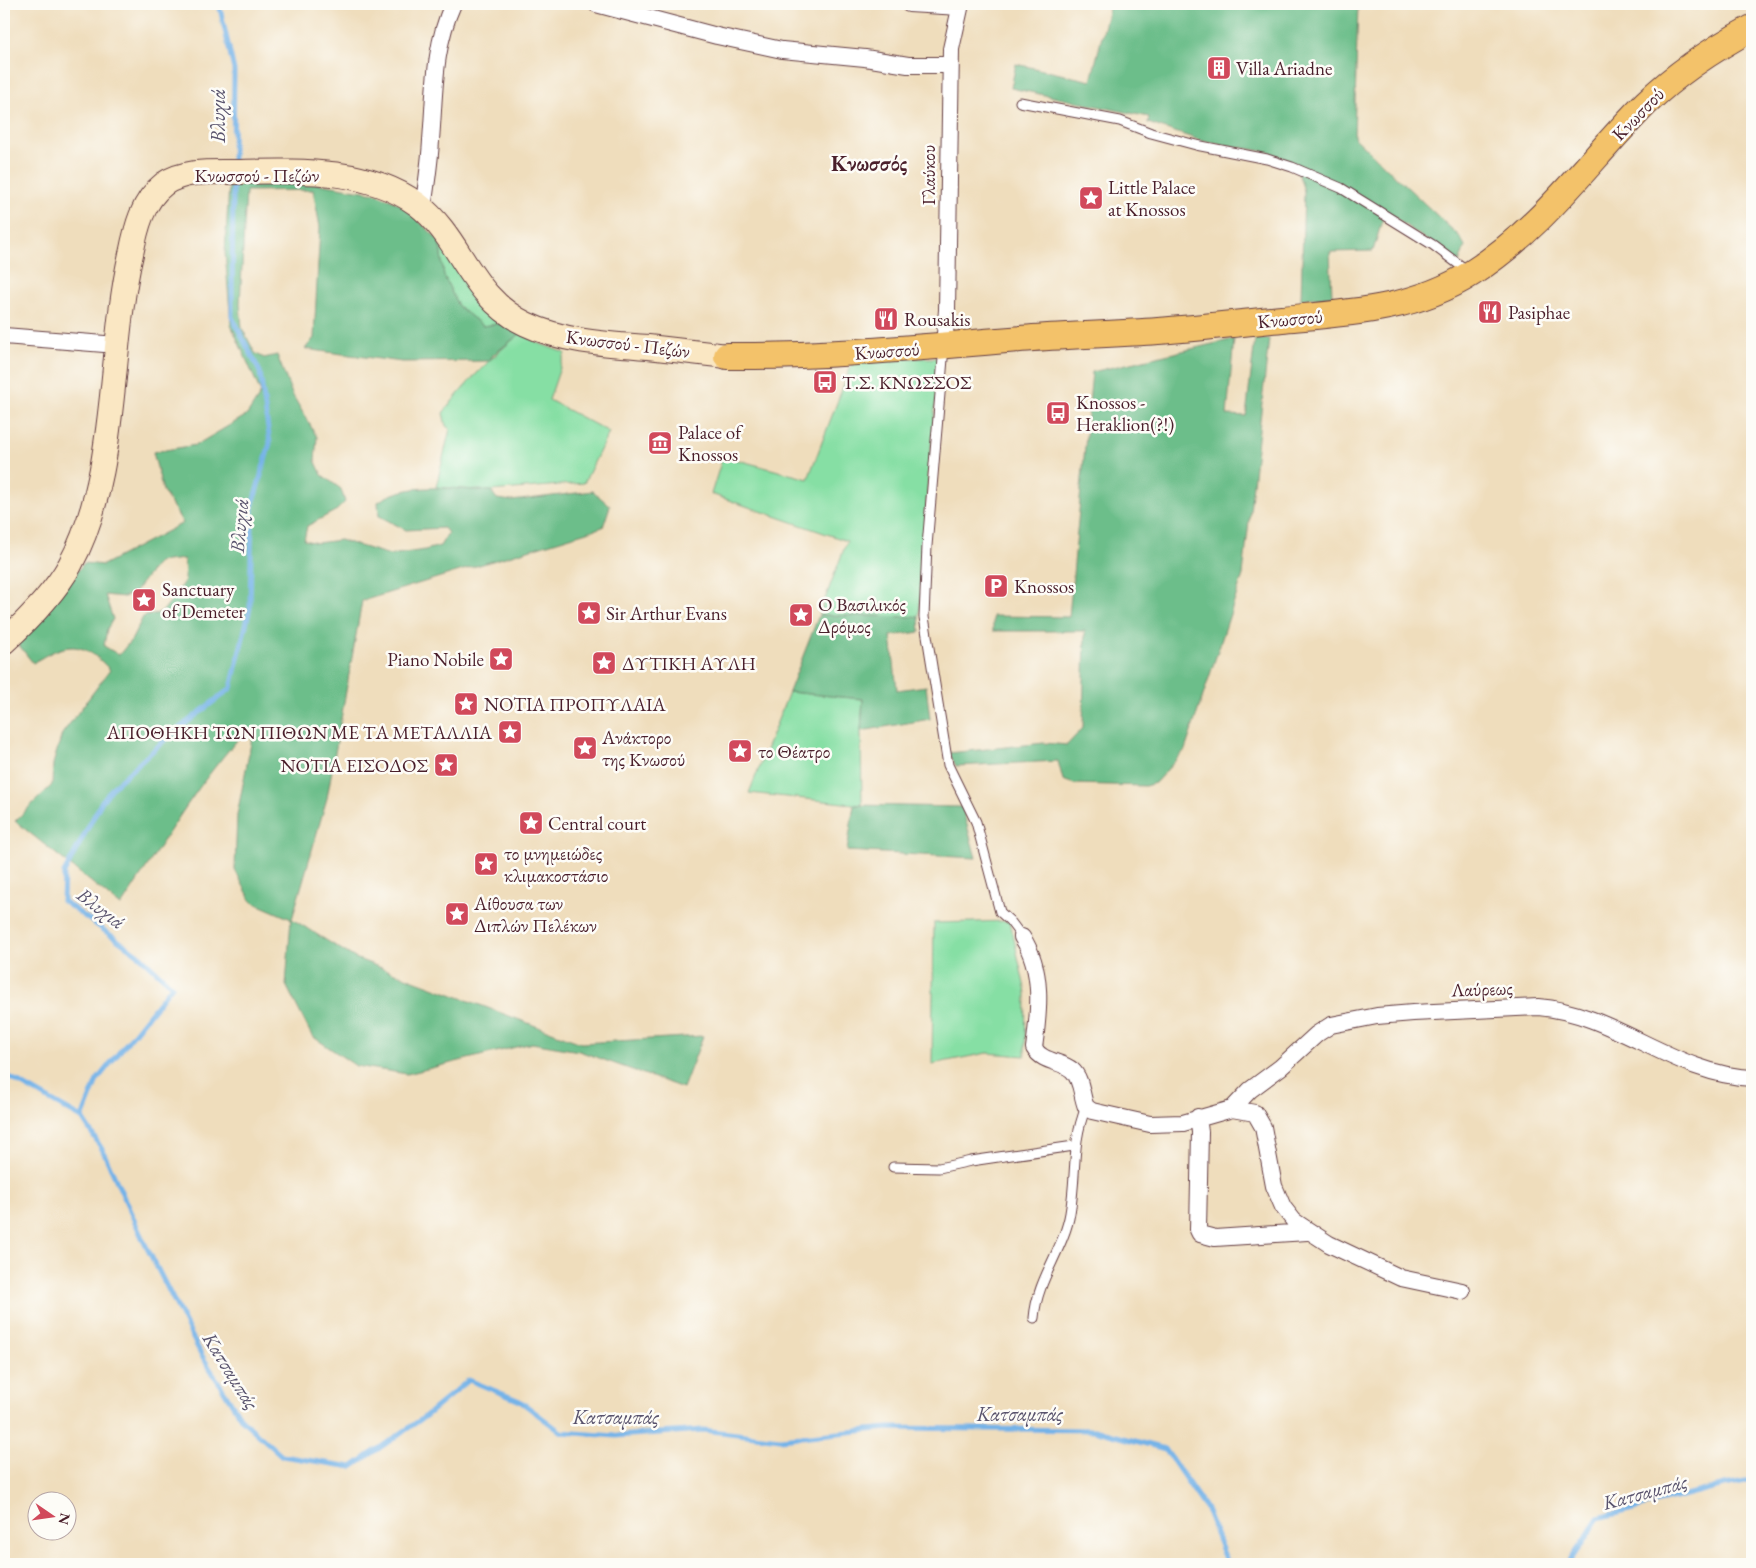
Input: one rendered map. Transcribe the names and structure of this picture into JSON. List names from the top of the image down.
{
  "streets": {
    "main road": ["Κνωσσού", "Κνωσσού - Πεζών"],
    "street": ["Γλαύκου", "Λαύρεως"]
  },
  "crossings": [
    ["Κνωσσού", "Κνωσσού - Πεζών"],
    ["Κνωσσού", "Γλαύκου"]
  ],
  "districts": ["Κνωσσός"],
  "water": ["Βλυχιά", "Κατσαμπάς"],
  "places": {
    "building": ["Villa Ariadne"],
    "place": [
      "Little Palace at Knossos",
      "Sanctuary of Demeter",
      "Sir Arthur Evans",
      "Ο Βασιλικός Δρόμος",
      "Piano Nobile",
      "ΔΥΤΙΚΗ ΑΥΛΗ",
      "NOTIA ΠΡΟΠΥΛΑΙΑ",
      "ΑΠΟΘΗΚΗ ΤΩΝ ΠΙΘΩΝ ME ΤΑ ΜΕΤΑΛΛΙΑ",
      "Ανάκτορο της Κνωσού",
      "το Θέατρο",
      "ΝΟΤΙΑ ΕΙΣΟΔΟΣ",
      "Central court",
      "το μνημειώδες κλιμακοστάσιο",
      "Αίθουσα των Διπλών Πελέκων"
    ],
    "restaurant": ["Pasiphae", "Rousakis"],
    "bus stop": ["Τ.Σ. ΚΝΩΣΣΟΣ", "Knossos - Heraklion(?!)"],
    "museum": ["Palace of Knossos"],
    "parking": ["Knossos"]
  },
  "north": "right"
}
